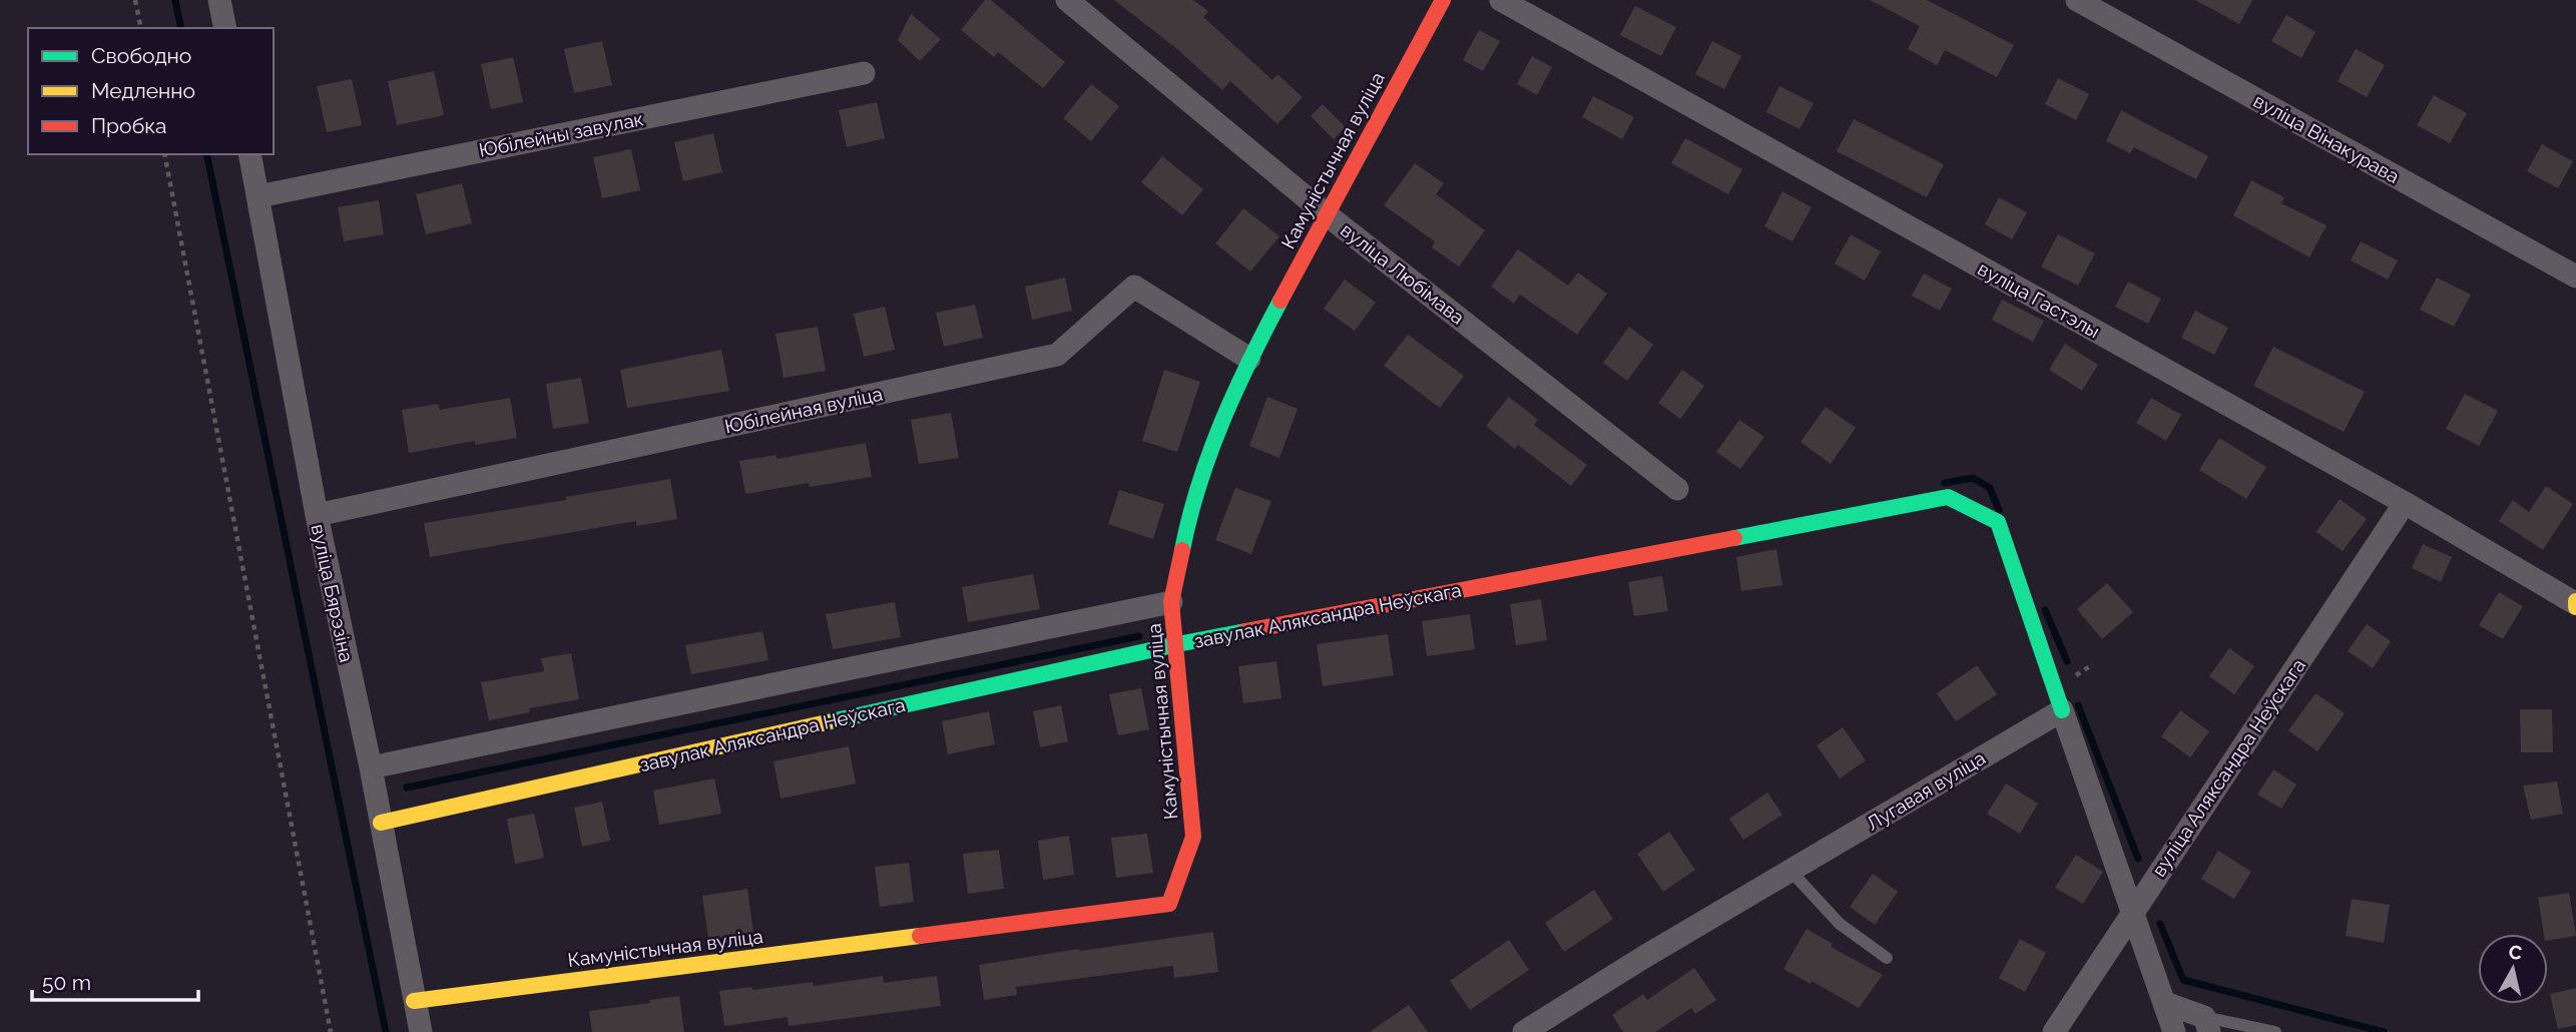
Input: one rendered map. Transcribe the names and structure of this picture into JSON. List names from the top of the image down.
{
  "streets": {
    "street": [
      "Юбілейны завулак",
      "вуліца Вінакурава",
      "Камуністычная вуліца",
      "вуліца Любімава",
      "вуліца Гастэлы",
      "Юбілейная вуліца",
      "вуліца Бярэзіна",
      "завулак Аляксандра Неўскага",
      "вуліца Аляксандра Неўскага",
      "Лугавая вуліца"
    ]
  },
  "crossings": [
    ["Юбілейны завулак", "вуліца Бярэзіна"],
    ["Камуністычная вуліца", "вуліца Любімава"],
    ["Камуністычная вуліца", "Юбілейная вуліца"],
    ["Камуністычная вуліца", "вуліца Бярэзіна"],
    ["Камуністычная вуліца", "завулак Аляксандра Неўскага"],
    ["вуліца Гастэлы", "вуліца Аляксандра Неўскага"],
    ["Юбілейная вуліца", "вуліца Бярэзіна"],
    ["вуліца Бярэзіна", "завулак Аляксандра Неўскага"],
    ["завулак Аляксандра Неўскага", "Лугавая вуліца"]
  ],
  "legend": ["Свободно", "Медленно", "Пробка"],
  "scale_bar": "50 m",
  "north": "top"
}
